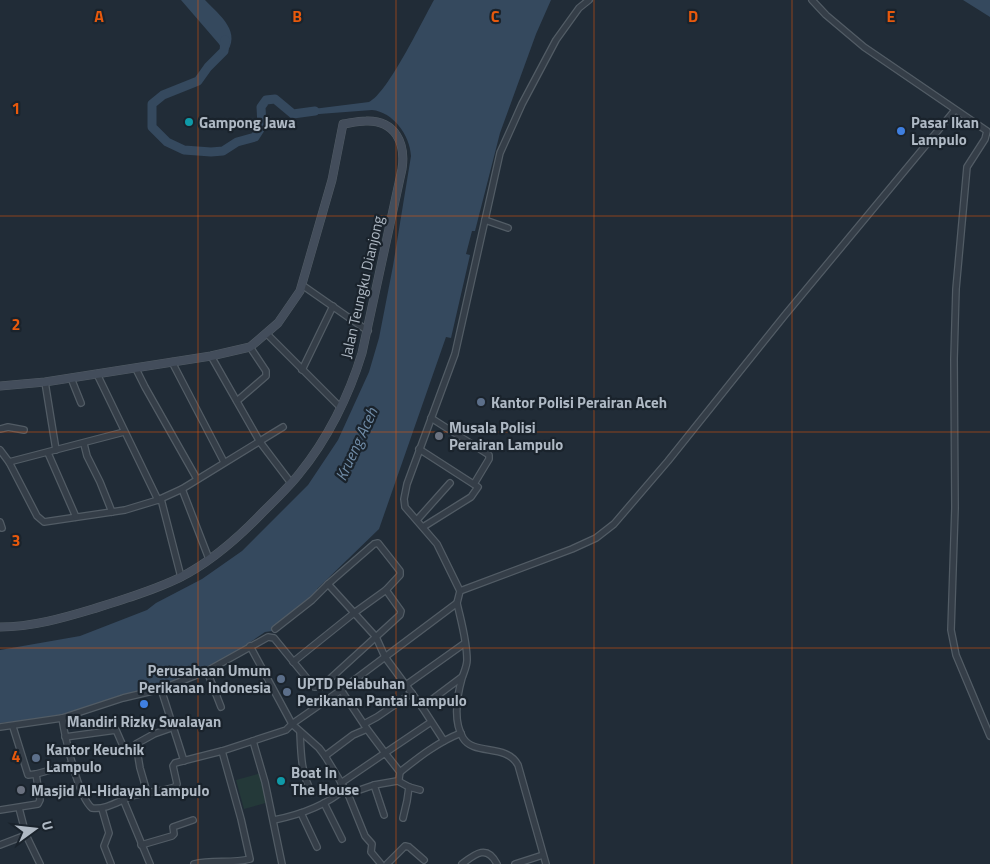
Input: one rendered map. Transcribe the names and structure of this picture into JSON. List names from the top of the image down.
{
  "streets": {
    "street": ["Jalan Teungku Dianjong"]
  },
  "water": ["Krueng Aceh"],
  "places": [
    "Gampong Jawa",
    "Pasar Ikan Lampulo",
    "Kantor Polisi Perairan Aceh",
    "Musala Polisi Perairan Lampulo",
    "Perusahaan Umum Perikanan Indonesia",
    "UPTD Pelabuhan Perikanan Pantai Lampulo",
    "Mandiri Rizky Swalayan",
    "Kantor Keuchik Lampulo",
    "Boat In The House",
    "Masjid Al-Hidayah Lampulo"
  ],
  "north": "right",
  "grid": {
    "columns": [
      "A",
      "B",
      "C",
      "D",
      "E"
    ],
    "rows": [
      "1",
      "2",
      "3",
      "4"
    ]
  }
}
